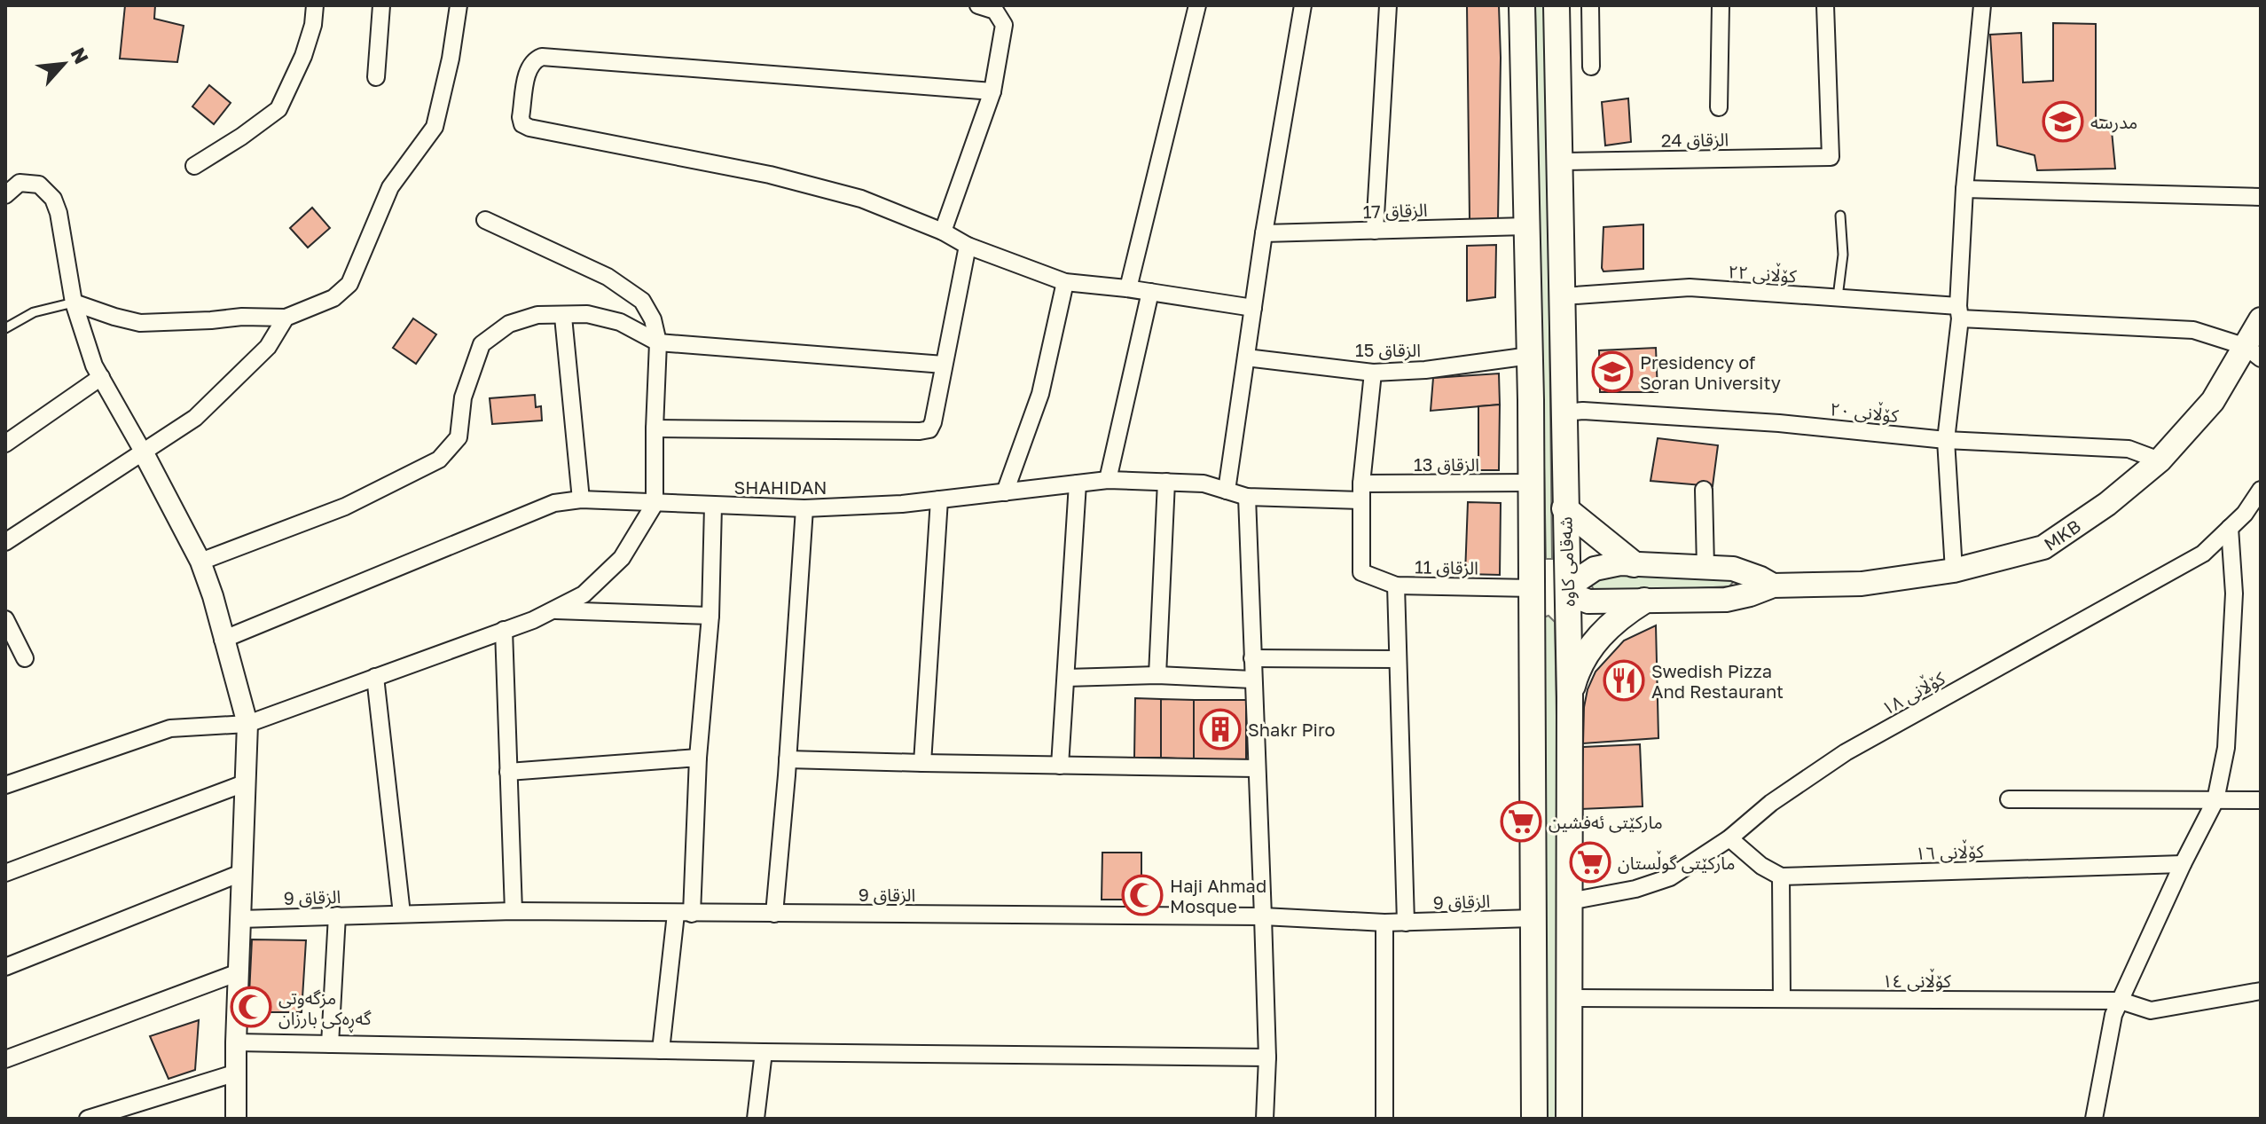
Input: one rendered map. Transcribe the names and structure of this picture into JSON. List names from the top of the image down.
{
  "streets": {
    "main road": ["MKB", "شەقامی کاوە"],
    "street": [
      "الزقاق 24",
      "الزقاق 17",
      "کۆڵانی ٢٢",
      "الزقاق 15",
      "کۆڵانی ٢٠",
      "الزقاق 13",
      "SHAHIDAN",
      "الزقاق 11",
      "کۆڵانی ١٨",
      "کۆڵانی ١٦",
      "الزقاق 9",
      "کۆڵانی ١٤"
    ]
  },
  "crossings": [
    ["الزقاق 24", "شەقامی کاوە"],
    ["الزقاق 17", "شەقامی کاوە"],
    ["کۆڵانی ٢٢", "MKB"],
    ["کۆڵانی ٢٢", "شەقامی کاوە"],
    ["الزقاق 15", "شەقامی کاوە"],
    ["کۆڵانی ٢٠", "MKB"],
    ["کۆڵانی ٢٠", "شەقامی کاوە"],
    ["الزقاق 13", "SHAHIDAN"],
    ["الزقاق 13", "شەقامی کاوە"],
    ["الزقاق 13", "الزقاق 11"],
    ["SHAHIDAN", "الزقاق 11"],
    ["شەقامی کاوە", "الزقاق 11"],
    ["شەقامی کاوە", "کۆڵانی ١٨"],
    ["شەقامی کاوە", "الزقاق 9"],
    ["شەقامی کاوە", "کۆڵانی ١٤"]
  ],
  "places": {
    "school or university": ["مدرسە", "Presidency of Soran University"],
    "restaurant": ["Swedish Pizza And Restaurant"],
    "building": ["Shakr Piro"],
    "supermarket": ["مارکێتی ئەفشین", "مارکێتی گوڵستان"],
    "mosque": ["Haji Ahmad Mosque", "مزگەوتی گەڕەکی بارزان"]
  },
  "north": "top right"
}
